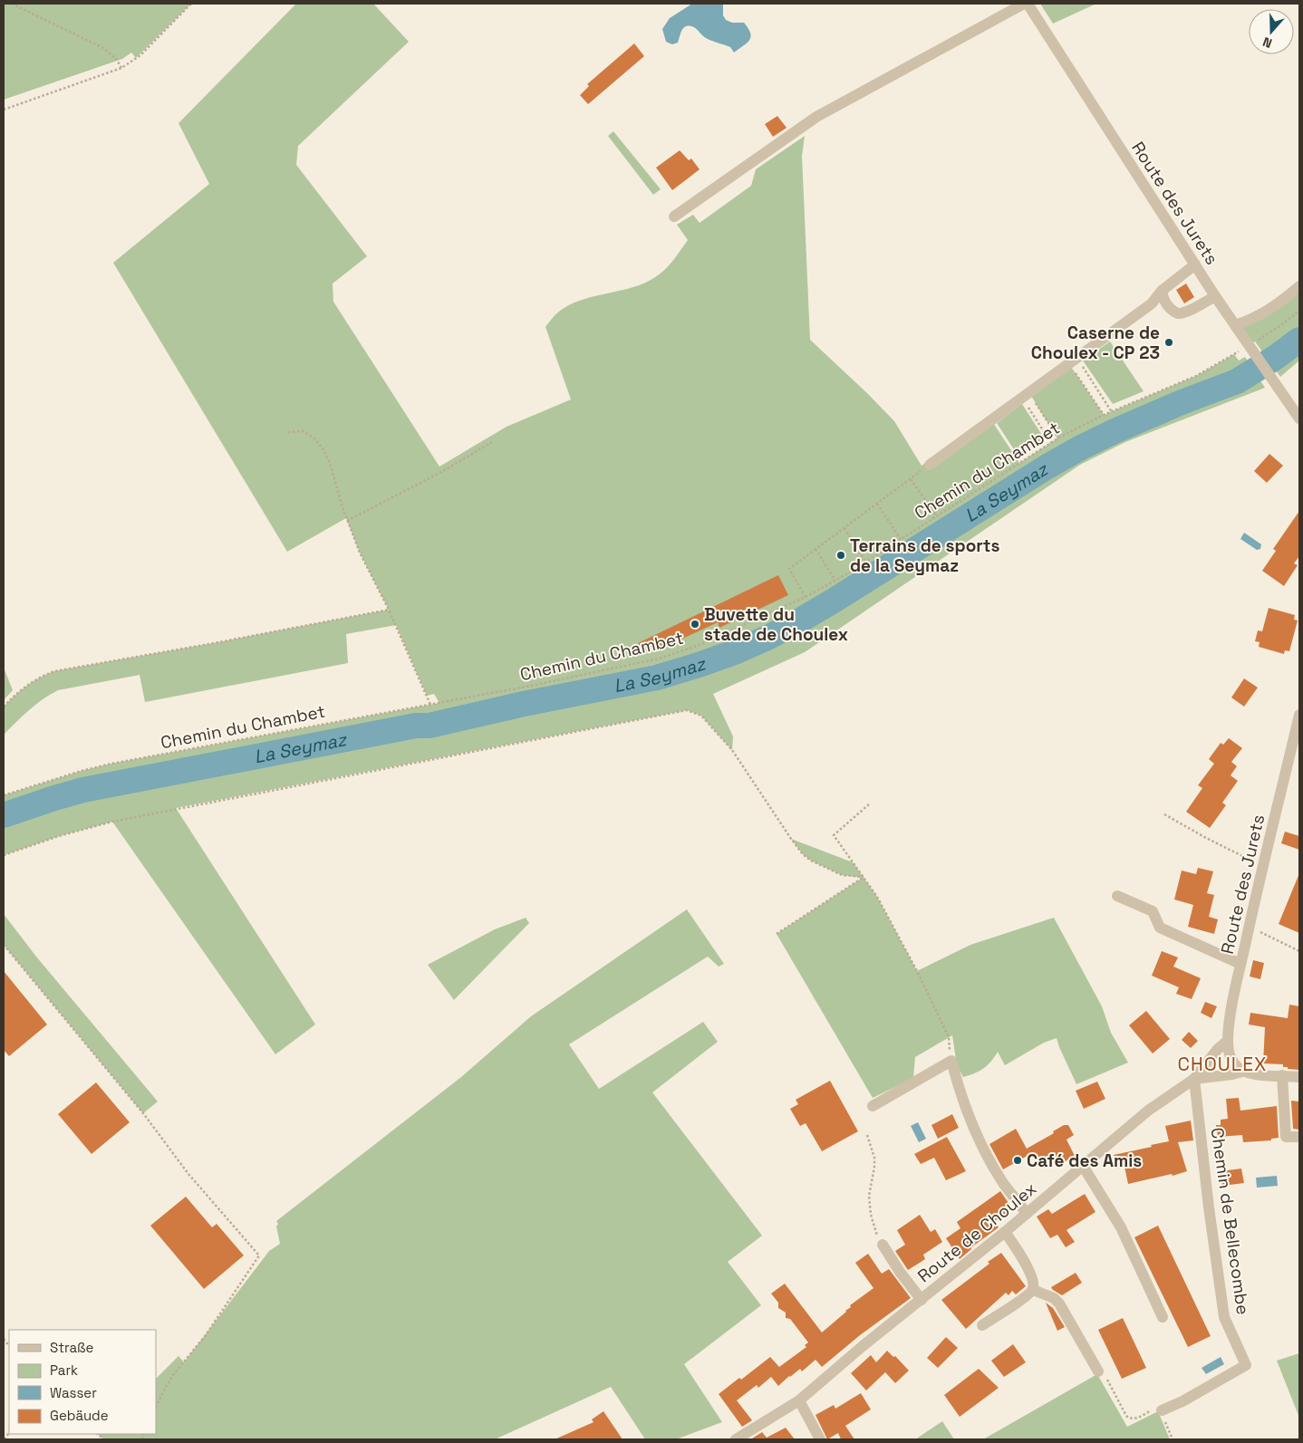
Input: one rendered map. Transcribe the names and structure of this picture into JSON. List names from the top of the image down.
{
  "streets": {
    "street": ["Route des Jurets", "Chemin de Bellecombe", "Route de Choulex"],
    "path": ["Chemin du Chambet"]
  },
  "crossings": [
    ["Route des Jurets", "Chemin du Chambet"],
    ["Route des Jurets", "Route de Choulex"],
    ["Chemin de Bellecombe", "Route de Choulex"]
  ],
  "districts": ["CHOULEX"],
  "water": ["La Seymaz"],
  "places": [
    "Caserne de Choulex - CP 23",
    "Terrains de sports de la Seymaz",
    "Buvette du stade de Choulex",
    "Café des Amis"
  ],
  "legend": [
    "Straße",
    "Park",
    "Wasser",
    "Gebäude"
  ],
  "north": "bottom"
}
